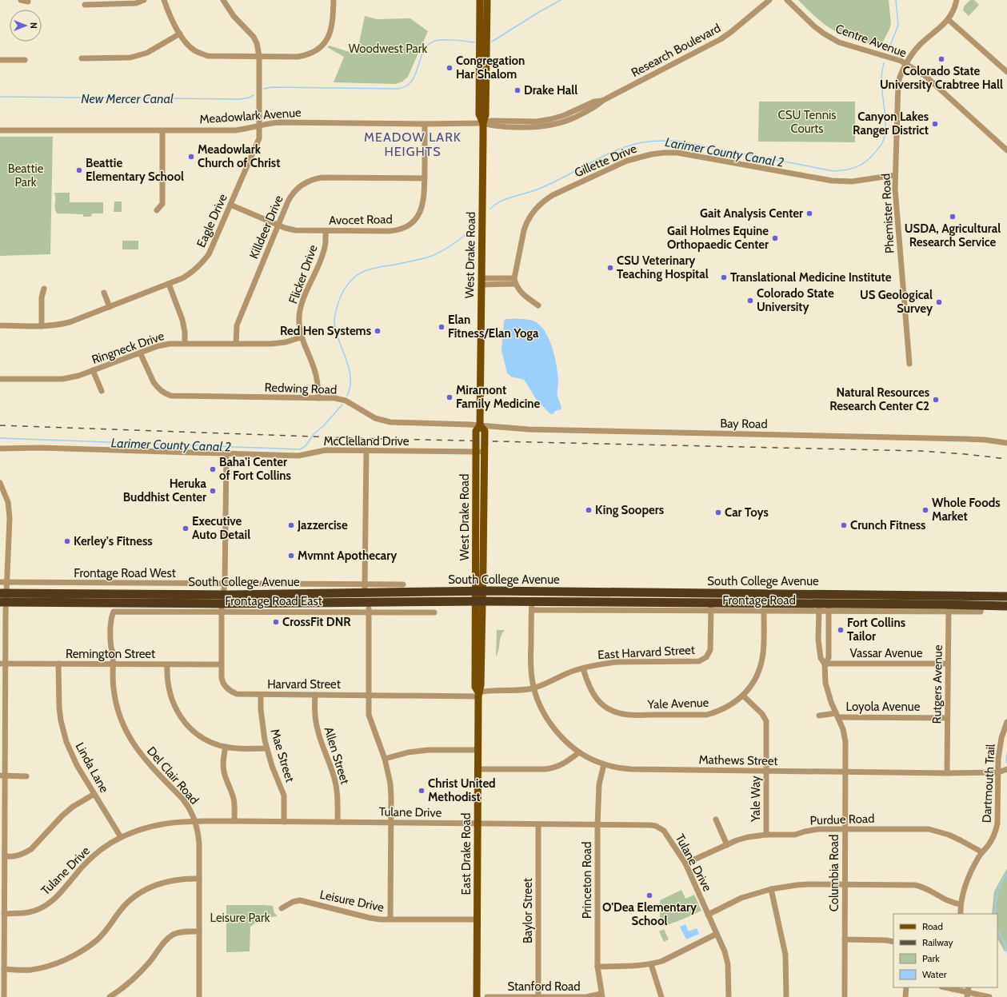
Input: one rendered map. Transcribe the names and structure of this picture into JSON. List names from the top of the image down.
{
  "streets": {
    "highway": ["South College Avenue"],
    "main road": ["West Drake Road", "East Drake Road"],
    "street": [
      "Centre Avenue",
      "Research Boulevard",
      "Meadowlark Avenue",
      "Gillette Drive",
      "Phemister Road",
      "Avocet Road",
      "Eagle Drive",
      "Killdeer Drive",
      "Flicker Drive",
      "Ringneck Drive",
      "Redwing Road",
      "Bay Road",
      "McClelland Drive",
      "Frontage Road West",
      "Frontage Road",
      "Frontage Road East",
      "East Harvard Street",
      "Vassar Avenue",
      "Remington Street",
      "Harvard Street",
      "Rutgers Avenue",
      "Yale Avenue",
      "Loyola Avenue",
      "Mae Street",
      "Allen Street",
      "Mathews Street",
      "Linda Lane",
      "Del Clair Road",
      "Dartmouth Trail",
      "Yale Way",
      "Tulane Drive",
      "Purdue Road",
      "Columbia Road",
      "Princeton Road",
      "Leisure Drive",
      "Baylor Street",
      "Stanford Road"
    ]
  },
  "crossings": [
    ["Centre Avenue", "Phemister Road"],
    ["Research Boulevard", "Meadowlark Avenue"],
    ["Research Boulevard", "West Drake Road"],
    ["Meadowlark Avenue", "Avocet Road"],
    ["Meadowlark Avenue", "Eagle Drive"],
    ["Meadowlark Avenue", "West Drake Road"],
    ["Gillette Drive", "Phemister Road"],
    ["Avocet Road", "Eagle Drive"],
    ["Avocet Road", "Killdeer Drive"],
    ["Avocet Road", "Flicker Drive"],
    ["Killdeer Drive", "Ringneck Drive"],
    ["West Drake Road", "Redwing Road"],
    ["West Drake Road", "Bay Road"],
    ["West Drake Road", "McClelland Drive"],
    ["West Drake Road", "South College Avenue"],
    ["West Drake Road", "East Drake Road"],
    ["Flicker Drive", "Ringneck Drive"],
    ["Flicker Drive", "Redwing Road"],
    ["Ringneck Drive", "Redwing Road"],
    ["Redwing Road", "Bay Road"],
    ["McClelland Drive", "Harvard Street"],
    ["Frontage Road West", "Harvard Street"],
    ["South College Avenue", "Frontage Road"],
    ["South College Avenue", "Frontage Road East"],
    ["South College Avenue", "East Harvard Street"],
    ["South College Avenue", "Harvard Street"],
    ["South College Avenue", "Rutgers Avenue"],
    ["South College Avenue", "East Drake Road"],
    ["South College Avenue", "Columbia Road"],
    ["Frontage Road", "East Harvard Street"],
    ["Frontage Road", "Yale Avenue"],
    ["Frontage Road", "Columbia Road"],
    ["Frontage Road East", "Harvard Street"],
    ["Frontage Road East", "Del Clair Road"],
    ["East Harvard Street", "Harvard Street"],
    ["East Harvard Street", "Yale Avenue"],
    ["East Harvard Street", "East Drake Road"],
    ["Vassar Avenue", "Rutgers Avenue"],
    ["Vassar Avenue", "Columbia Road"],
    ["Remington Street", "Harvard Street"],
    ["Remington Street", "Linda Lane"],
    ["Remington Street", "Del Clair Road"],
    ["Harvard Street", "Mae Street"],
    ["Harvard Street", "Allen Street"],
    ["Harvard Street", "East Drake Road"],
    ["Rutgers Avenue", "Loyola Avenue"],
    ["Rutgers Avenue", "Mathews Street"],
    ["Yale Avenue", "Yale Way"],
    ["Loyola Avenue", "Columbia Road"],
    ["Mae Street", "Tulane Drive"],
    ["Allen Street", "Tulane Drive"],
    ["Mathews Street", "Dartmouth Trail"],
    ["Mathews Street", "Yale Way"],
    ["Mathews Street", "Columbia Road"],
    ["Mathews Street", "Princeton Road"],
    ["Linda Lane", "Tulane Drive"],
    ["Del Clair Road", "Tulane Drive"],
    ["Dartmouth Trail", "Purdue Road"],
    ["Yale Way", "Purdue Road"],
    ["Tulane Drive", "Purdue Road"],
    ["Tulane Drive", "East Drake Road"],
    ["Tulane Drive", "Princeton Road"],
    ["Tulane Drive", "Baylor Street"],
    ["Purdue Road", "Columbia Road"],
    ["East Drake Road", "Leisure Drive"],
    ["Princeton Road", "Stanford Road"],
    ["Baylor Street", "Stanford Road"]
  ],
  "districts": ["MEADOW LARK HEIGHTS"],
  "water": ["New Mercer Canal", "Larimer County Canal 2"],
  "parks": [
    "Woodwest Park",
    "CSU Tennis Courts",
    "Beattie Park",
    "Leisure Park"
  ],
  "places": [
    "Colorado State University Crabtree Hall",
    "Congregation Har Shalom",
    "Drake Hall",
    "Canyon Lakes Ranger District",
    "Meadowlark Church of Christ",
    "Beattie Elementary School",
    "Gait Analysis Center",
    "USDA, Agricultural Research Service",
    "Gail Holmes Equine Orthopaedic Center",
    "CSU Veterinary Teaching Hospital",
    "Translational Medicine Institute",
    "Colorado State University",
    "US Geological Survey",
    "Elan Fitness/Elan Yoga",
    "Red Hen Systems",
    "Miramont Family Medicine",
    "Natural Resources Research Center C2",
    "Baha'i Center of Fort Collins",
    "Heruka Buddhist Center",
    "King Soopers",
    "Whole Foods Market",
    "Car Toys",
    "Jazzercise",
    "Crunch Fitness",
    "Executive Auto Detail",
    "Kerley's Fitness",
    "Mvmnt Apothecary",
    "CrossFit DNR",
    "Fort Collins Tailor",
    "Christ United Methodist",
    "O'Dea Elementary School"
  ],
  "legend": [
    "Road",
    "Railway",
    "Park",
    "Water"
  ],
  "north": "right"
}
